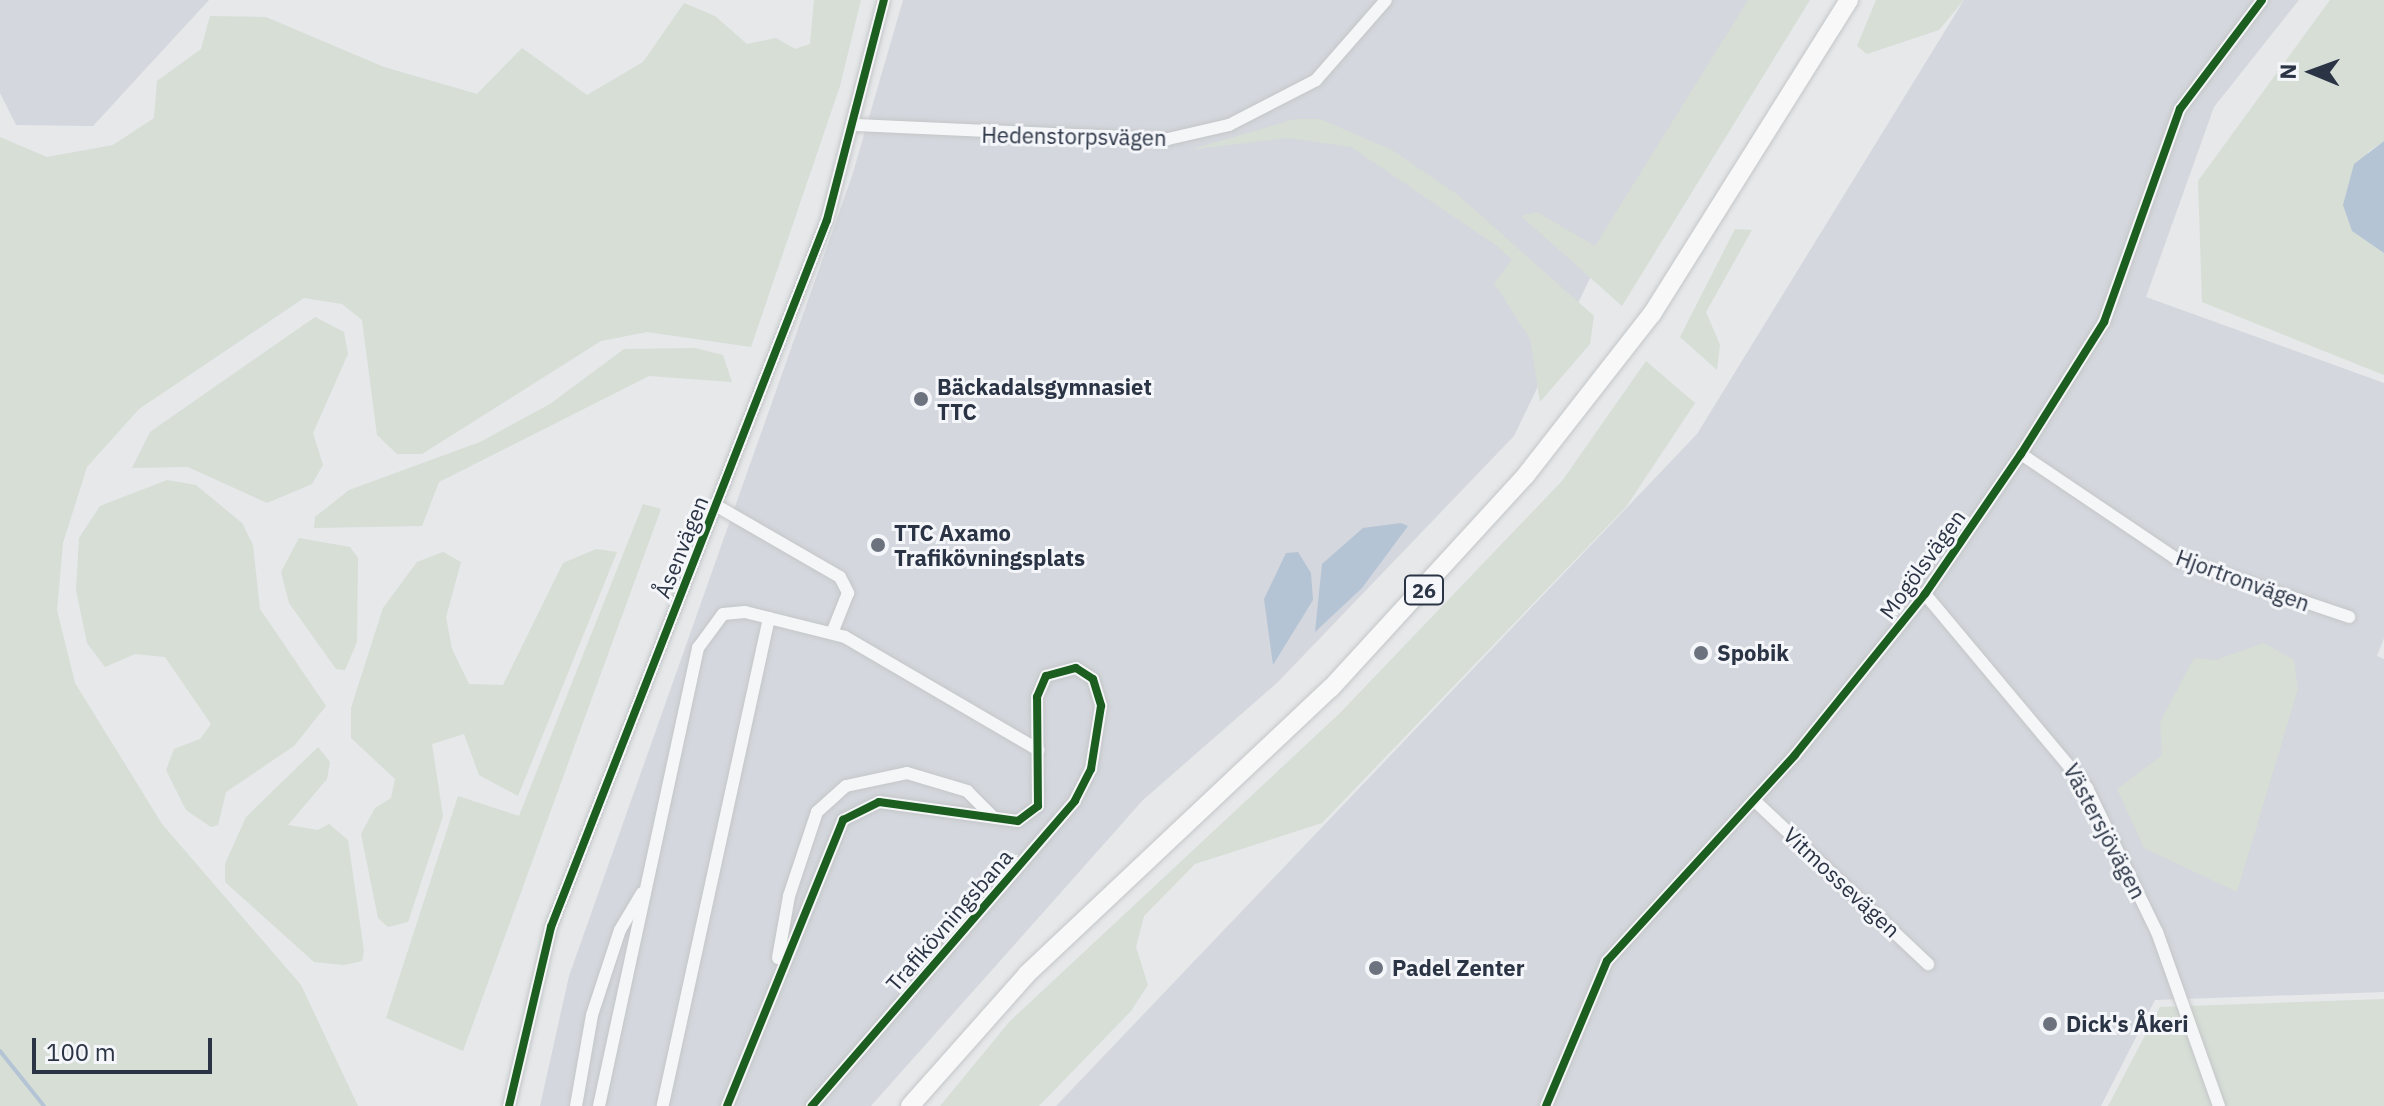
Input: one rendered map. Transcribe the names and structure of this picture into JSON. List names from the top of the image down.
{
  "streets": {
    "highway": ["26"],
    "street": [
      "Hedenstorpsvägen",
      "Åsenvägen",
      "Mogölsvägen",
      "Hjortronvägen",
      "Västersjövägen",
      "Vitmossevägen",
      "Trafikövningsbana"
    ]
  },
  "crossings": [
    ["Hedenstorpsvägen", "Åsenvägen"],
    ["Mogölsvägen", "Hjortronvägen"],
    ["Mogölsvägen", "Västersjövägen"],
    ["Mogölsvägen", "Vitmossevägen"]
  ],
  "places": [
    "Bäckadalsgymnasiet TTC",
    "TTC Axamo Trafikövningsplats",
    "Spobik",
    "Padel Zenter",
    "Dick's Åkeri"
  ],
  "scale_bar": "100 m",
  "north": "left"
}
